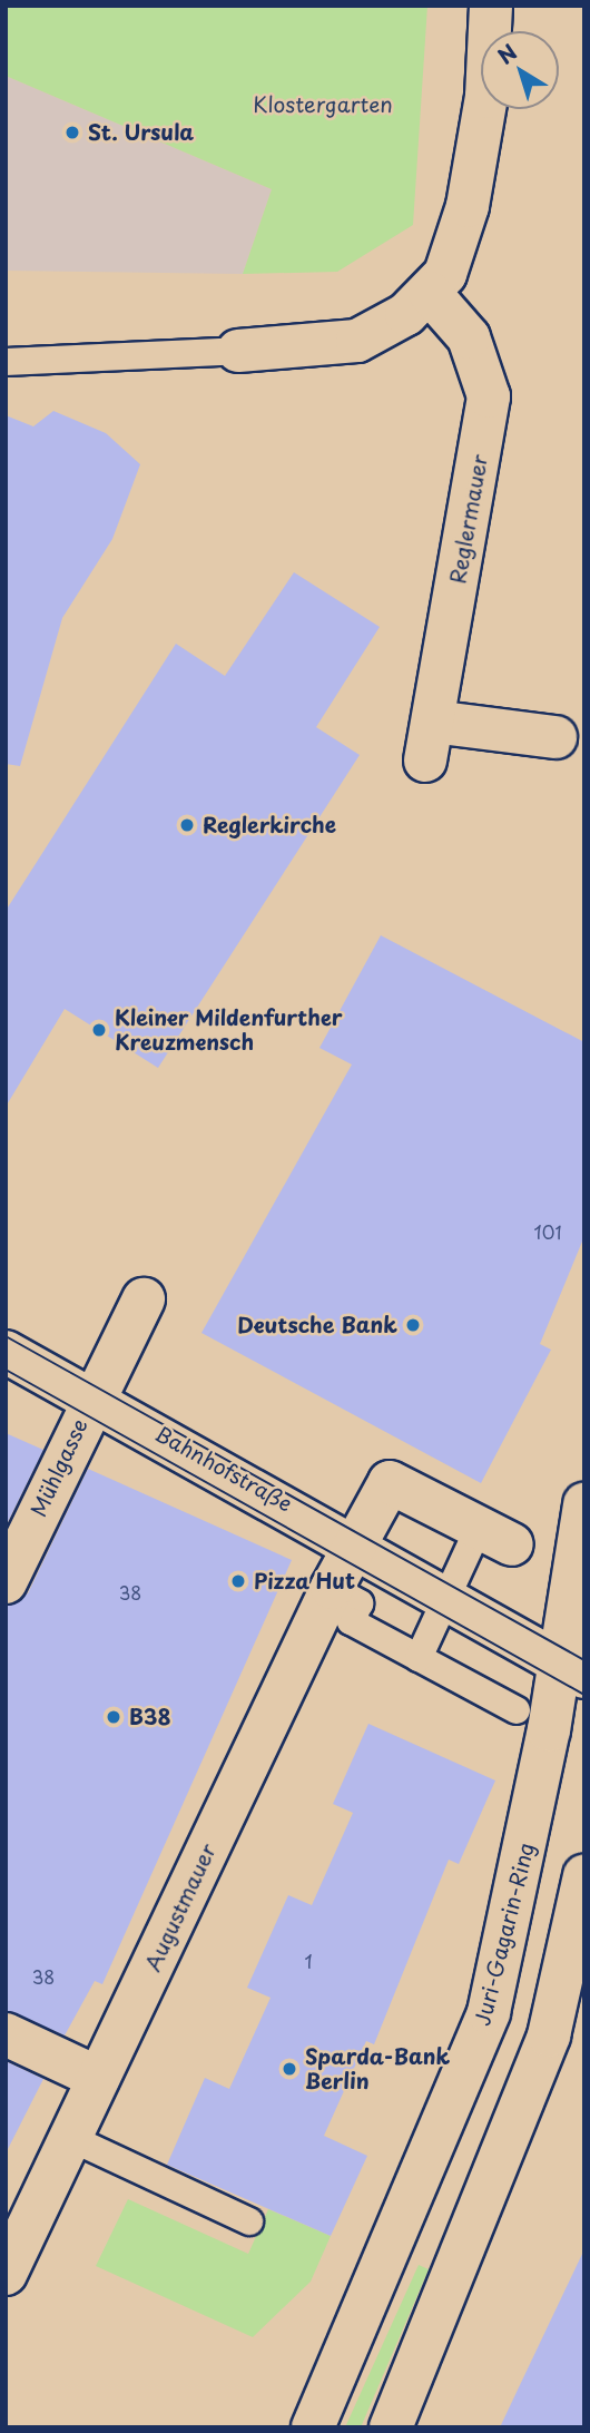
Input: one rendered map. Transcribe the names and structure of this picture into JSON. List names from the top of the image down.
{
  "streets": {
    "street": [
      "Reglermauer",
      "Mühlgasse",
      "Bahnhofstraße",
      "Augustmauer",
      "Juri-Gagarin-Ring"
    ]
  },
  "crossings": [
    ["Mühlgasse", "Bahnhofstraße"],
    ["Bahnhofstraße", "Augustmauer"],
    ["Bahnhofstraße", "Juri-Gagarin-Ring"]
  ],
  "parks": ["Klostergarten"],
  "places": [
    "St. Ursula",
    "Reglerkirche",
    "Kleiner Mildenfurther Kreuzmensch",
    "Deutsche Bank",
    "Pizza Hut",
    "B38",
    "Sparda-Bank Berlin"
  ],
  "house_numbers": [
    "101",
    "38",
    "1",
    "38"
  ],
  "north": "top left"
}
